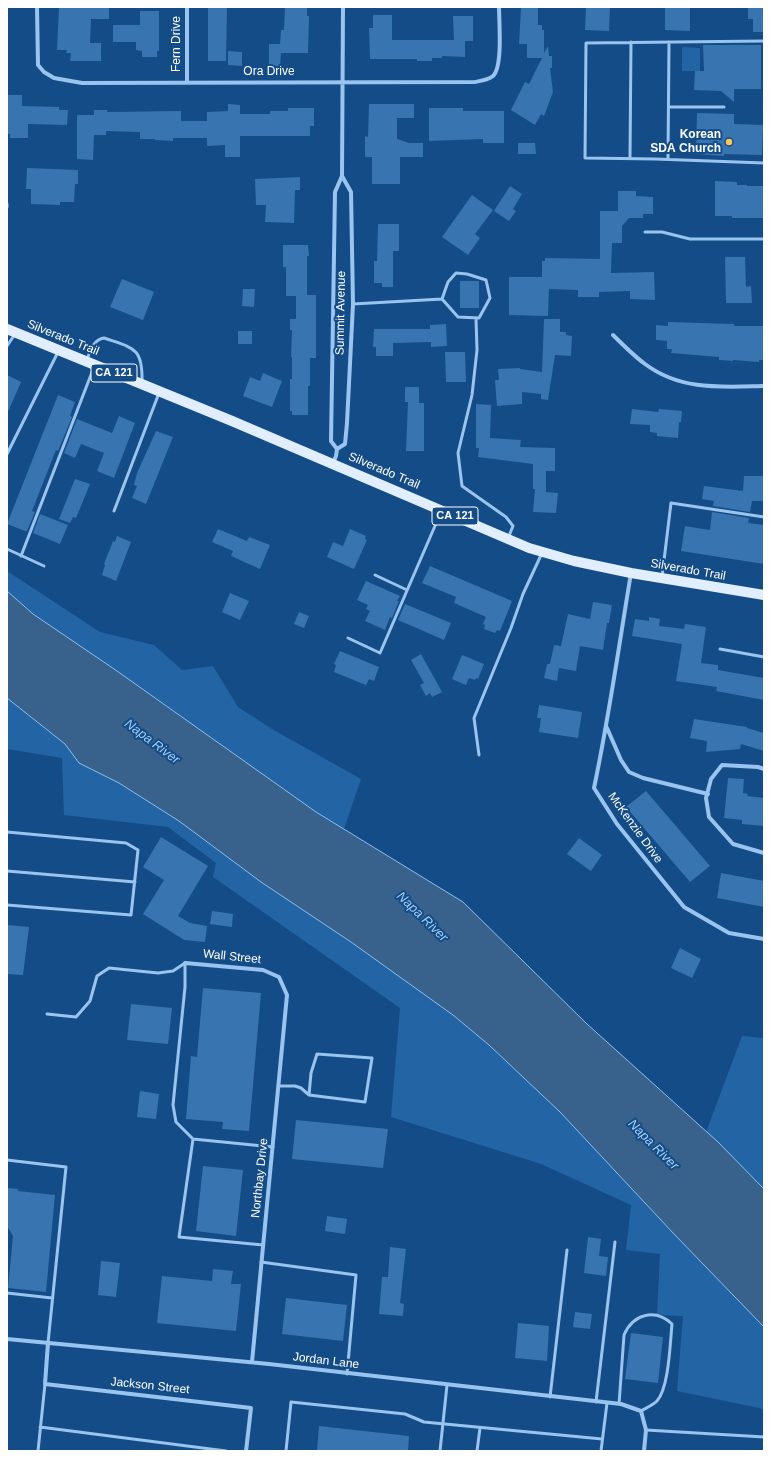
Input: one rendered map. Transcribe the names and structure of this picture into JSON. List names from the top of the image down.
{
  "streets": {
    "main road": ["Silverado Trail", "CA 121"],
    "street": [
      "Fern Drive",
      "Ora Drive",
      "Summit Avenue",
      "McKenzie Drive",
      "Wall Street",
      "Northbay Drive",
      "Jordan Lane",
      "Jackson Street"
    ]
  },
  "crossings": [
    ["Fern Drive", "Ora Drive"],
    ["Ora Drive", "Summit Avenue"],
    ["Summit Avenue", "Silverado Trail"],
    ["Silverado Trail", "McKenzie Drive"],
    ["Wall Street", "Northbay Drive"],
    ["Northbay Drive", "Jordan Lane"]
  ],
  "water": ["Napa River"],
  "places": ["Korean SDA Church"]
}
